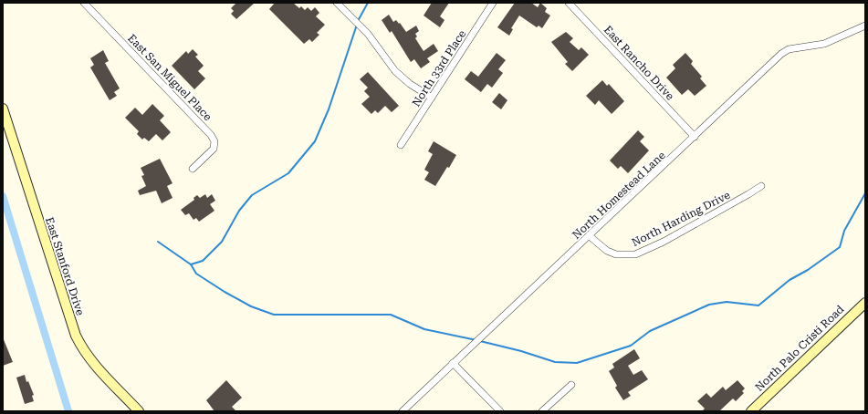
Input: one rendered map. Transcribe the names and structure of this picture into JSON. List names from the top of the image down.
{
  "streets": {
    "street": [
      "East Rancho Drive",
      "North 33rd Place",
      "East San Miguel Place",
      "North Homestead Lane",
      "North Harding Drive",
      "East Stanford Drive",
      "North Palo Cristi Road"
    ]
  },
  "crossings": [
    ["East Rancho Drive", "North Homestead Lane"],
    ["North Homestead Lane", "North Harding Drive"]
  ]
}
